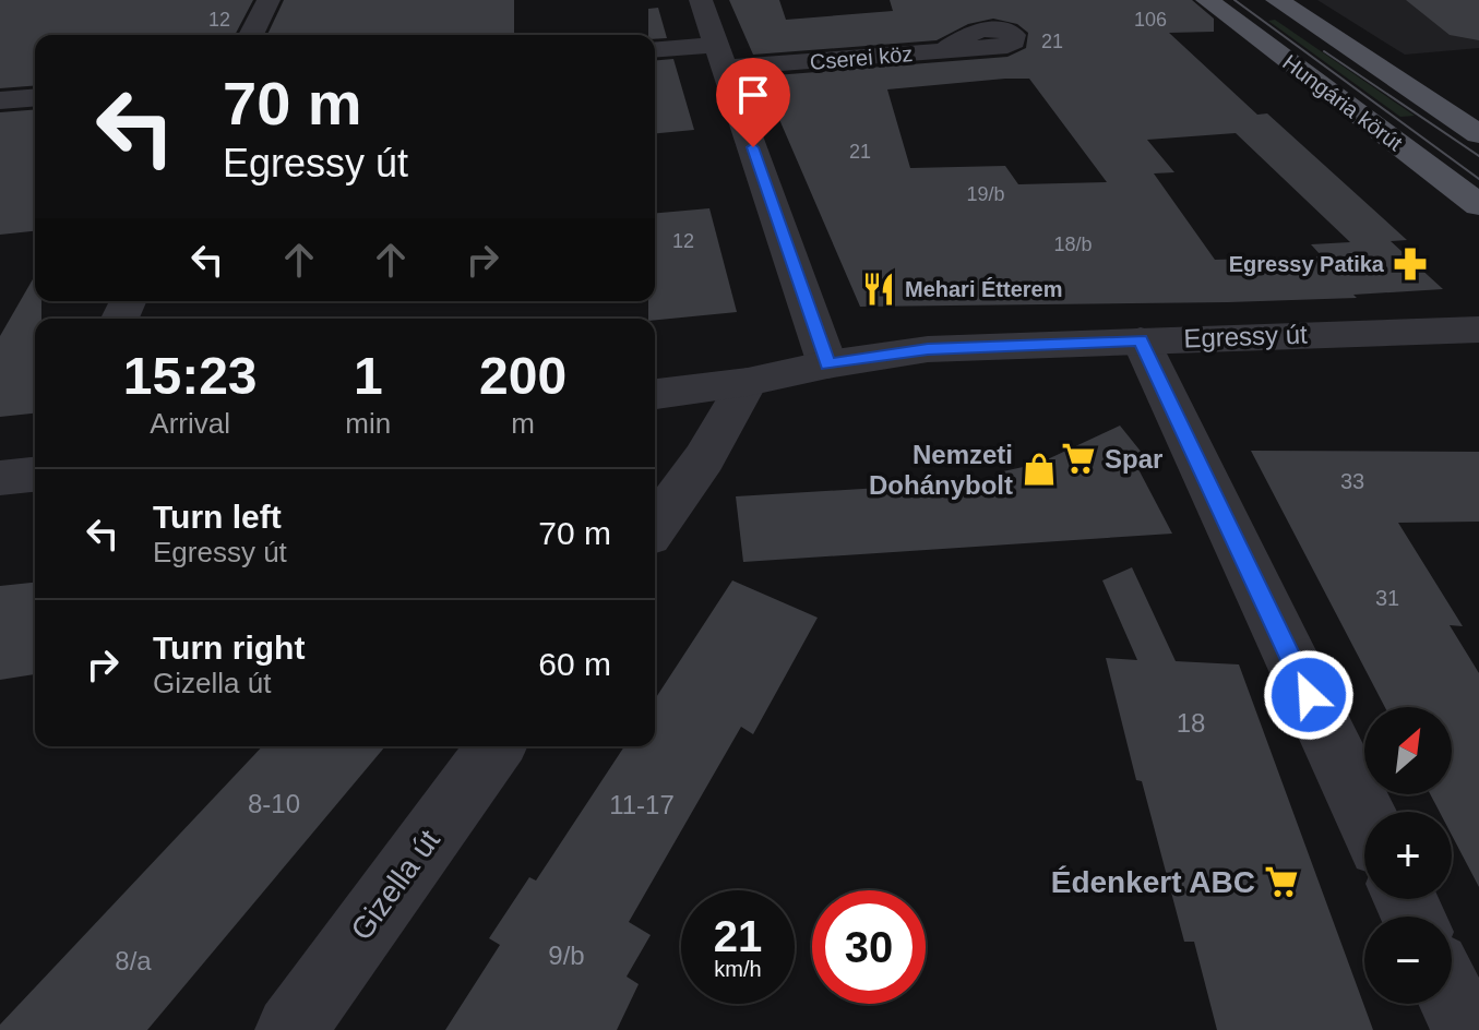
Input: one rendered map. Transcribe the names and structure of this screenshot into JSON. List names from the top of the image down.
{
  "streets": {
    "main road": ["Hungária körút"],
    "street": ["Cserei köz", "Egressy út", "Gizella út"]
  },
  "places": {
    "pharmacy": ["Egressy Patika"],
    "restaurant": ["Mehari Étterem"],
    "supermarket": ["Spar", "Édenkert ABC"],
    "shop": ["Nemzeti Dohánybolt"]
  },
  "house_numbers": [
    "12",
    "106",
    "21",
    "21",
    "19/b",
    "12",
    "18/b",
    "33",
    "31",
    "18",
    "8-10",
    "11-17",
    "9/b",
    "8/a"
  ],
  "north": "top right",
  "page": {
    "turn": ["70 m", "Egressy út"],
    "eta": [
      "15:23",
      "Arrival",
      "1",
      "min",
      "200",
      "m"
    ],
    "list": [
      {
        "name": "Turn left",
        "note": "Egressy út",
        "value": "70 m"
      },
      {
        "name": "Turn right",
        "note": "Gizella út",
        "value": "60 m"
      }
    ],
    "map_buttons": ["+", "−"],
    "speed": "21 km/h",
    "limit": "30"
  }
}
